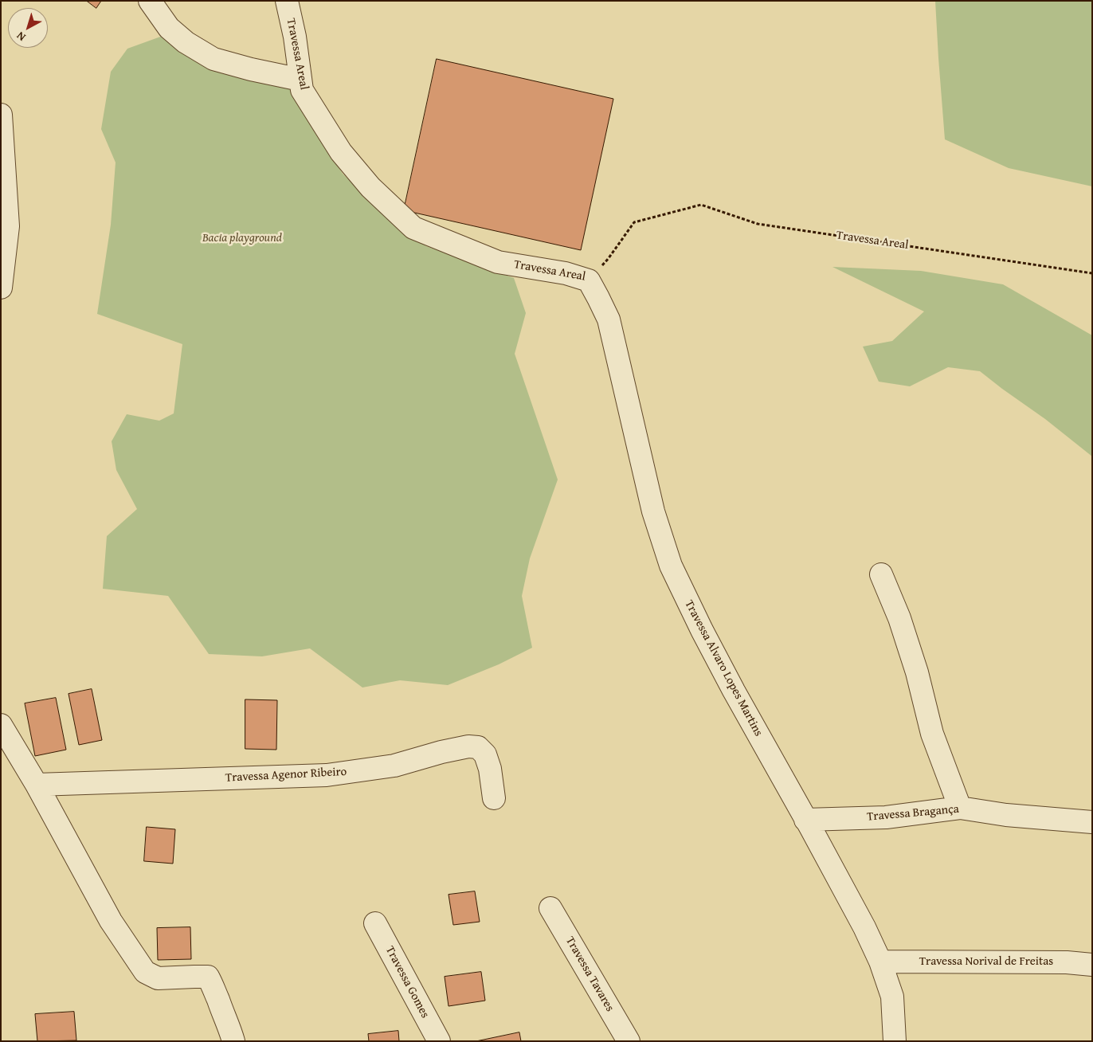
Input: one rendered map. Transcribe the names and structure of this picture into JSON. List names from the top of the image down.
{
  "streets": {
    "street": [
      "Travessa Areal",
      "Travessa Alvaro Lopes Martins",
      "Travessa Agenor Ribeiro",
      "Travessa Bragança",
      "Travessa Norival de Freitas",
      "Travessa Tavares",
      "Travessa Gomes"
    ]
  },
  "crossings": [
    ["Travessa Areal", "Travessa Alvaro Lopes Martins"],
    ["Travessa Alvaro Lopes Martins", "Travessa Bragança"],
    ["Travessa Alvaro Lopes Martins", "Travessa Norival de Freitas"]
  ],
  "parks": ["Bacia playground"],
  "north": "bottom left"
}
